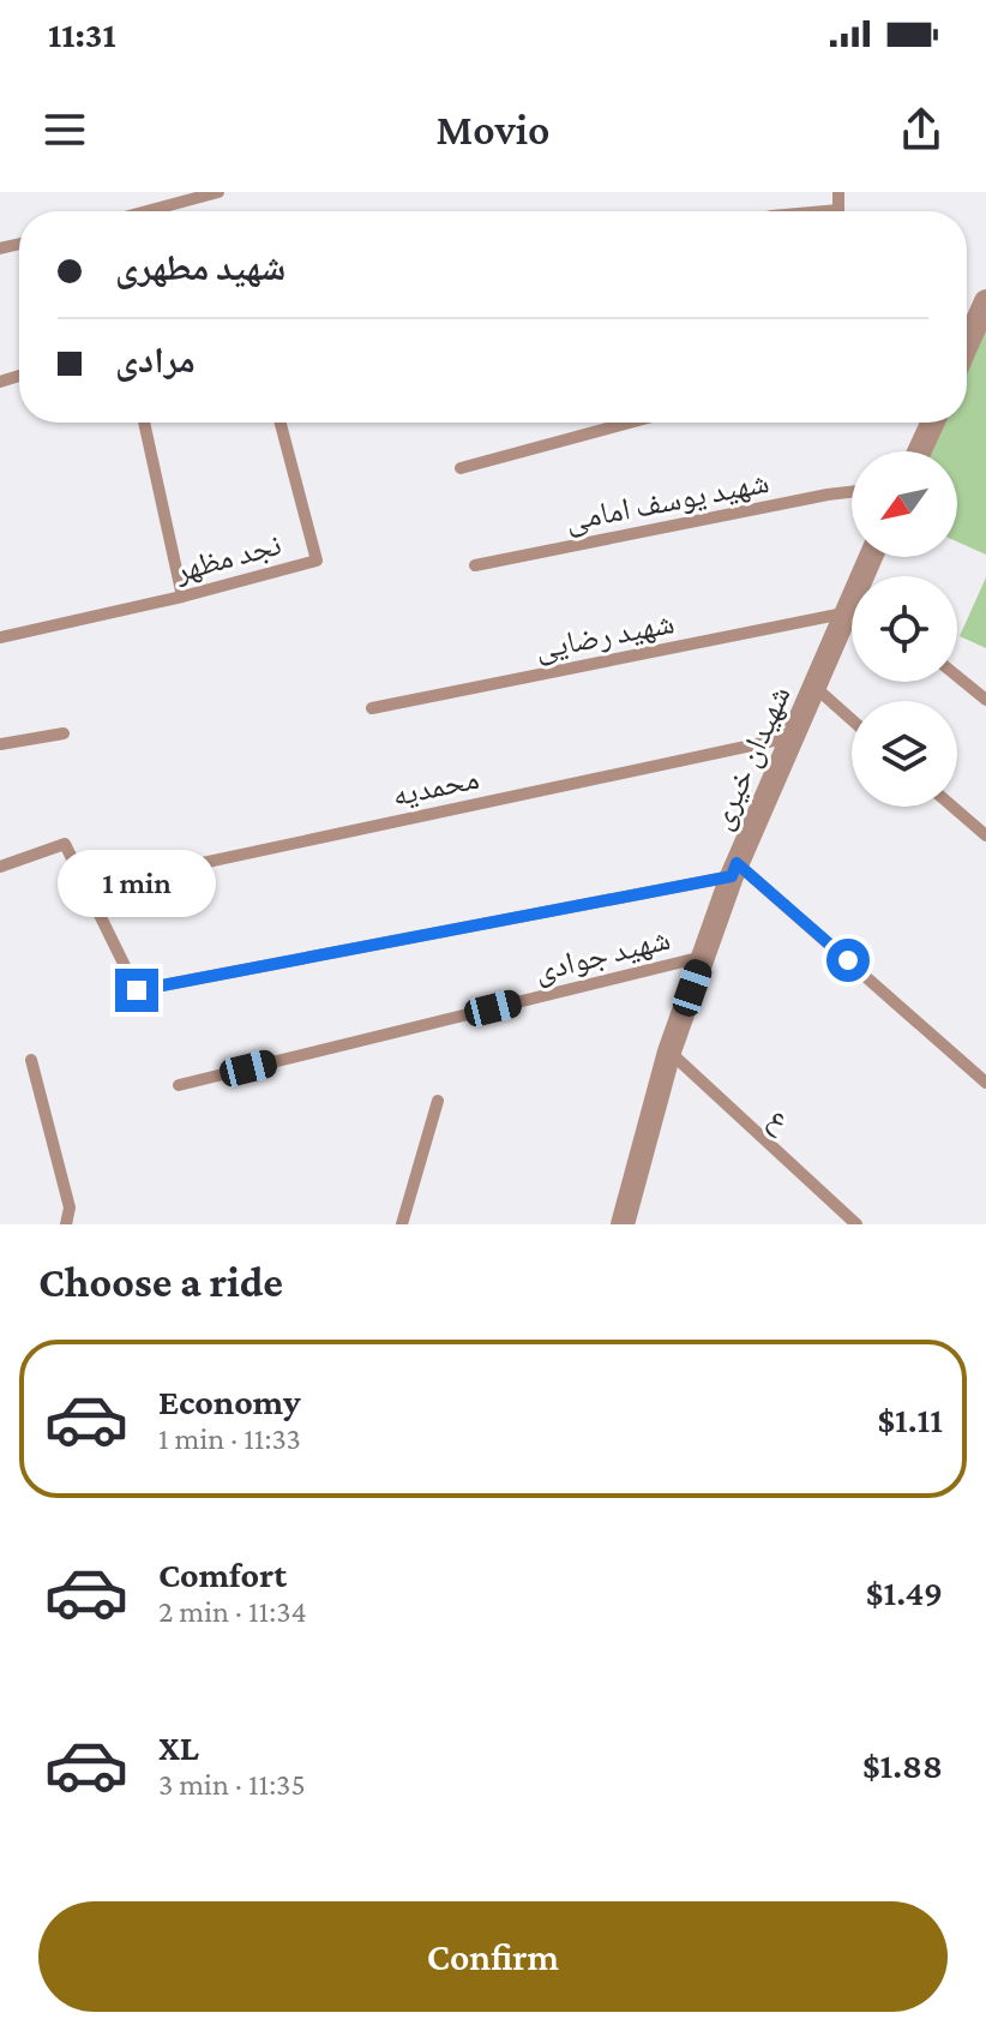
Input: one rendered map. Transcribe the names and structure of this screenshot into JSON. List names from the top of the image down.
{
  "streets": {
    "street": ["شهیدان خیری"],
    "lane": [
      "شهید یوسف امامی",
      "نجد مظهر",
      "شهید رضایی",
      "محمدیه",
      "شهید جوادی",
      "ع"
    ]
  },
  "crossings": [
    ["شهیدان خیری", "محمدیه"],
    ["شهیدان خیری", "شهید جوادی"],
    ["شهیدان خیری", "ع"]
  ],
  "north": "bottom left",
  "page": {
    "status": "11:31",
    "header": "Movio",
    "banner": ["شهید مطهری", "مرادی"],
    "bubble": "1 min",
    "heading": "Choose a ride",
    "list": [
      {
        "name": "Economy",
        "note": "1 min · 11:33",
        "value": "$1.11"
      },
      {
        "name": "Comfort",
        "note": "2 min · 11:34",
        "value": "$1.49"
      },
      {
        "name": "XL",
        "note": "3 min · 11:35",
        "value": "$1.88"
      }
    ],
    "buttons": "Confirm"
  }
}
